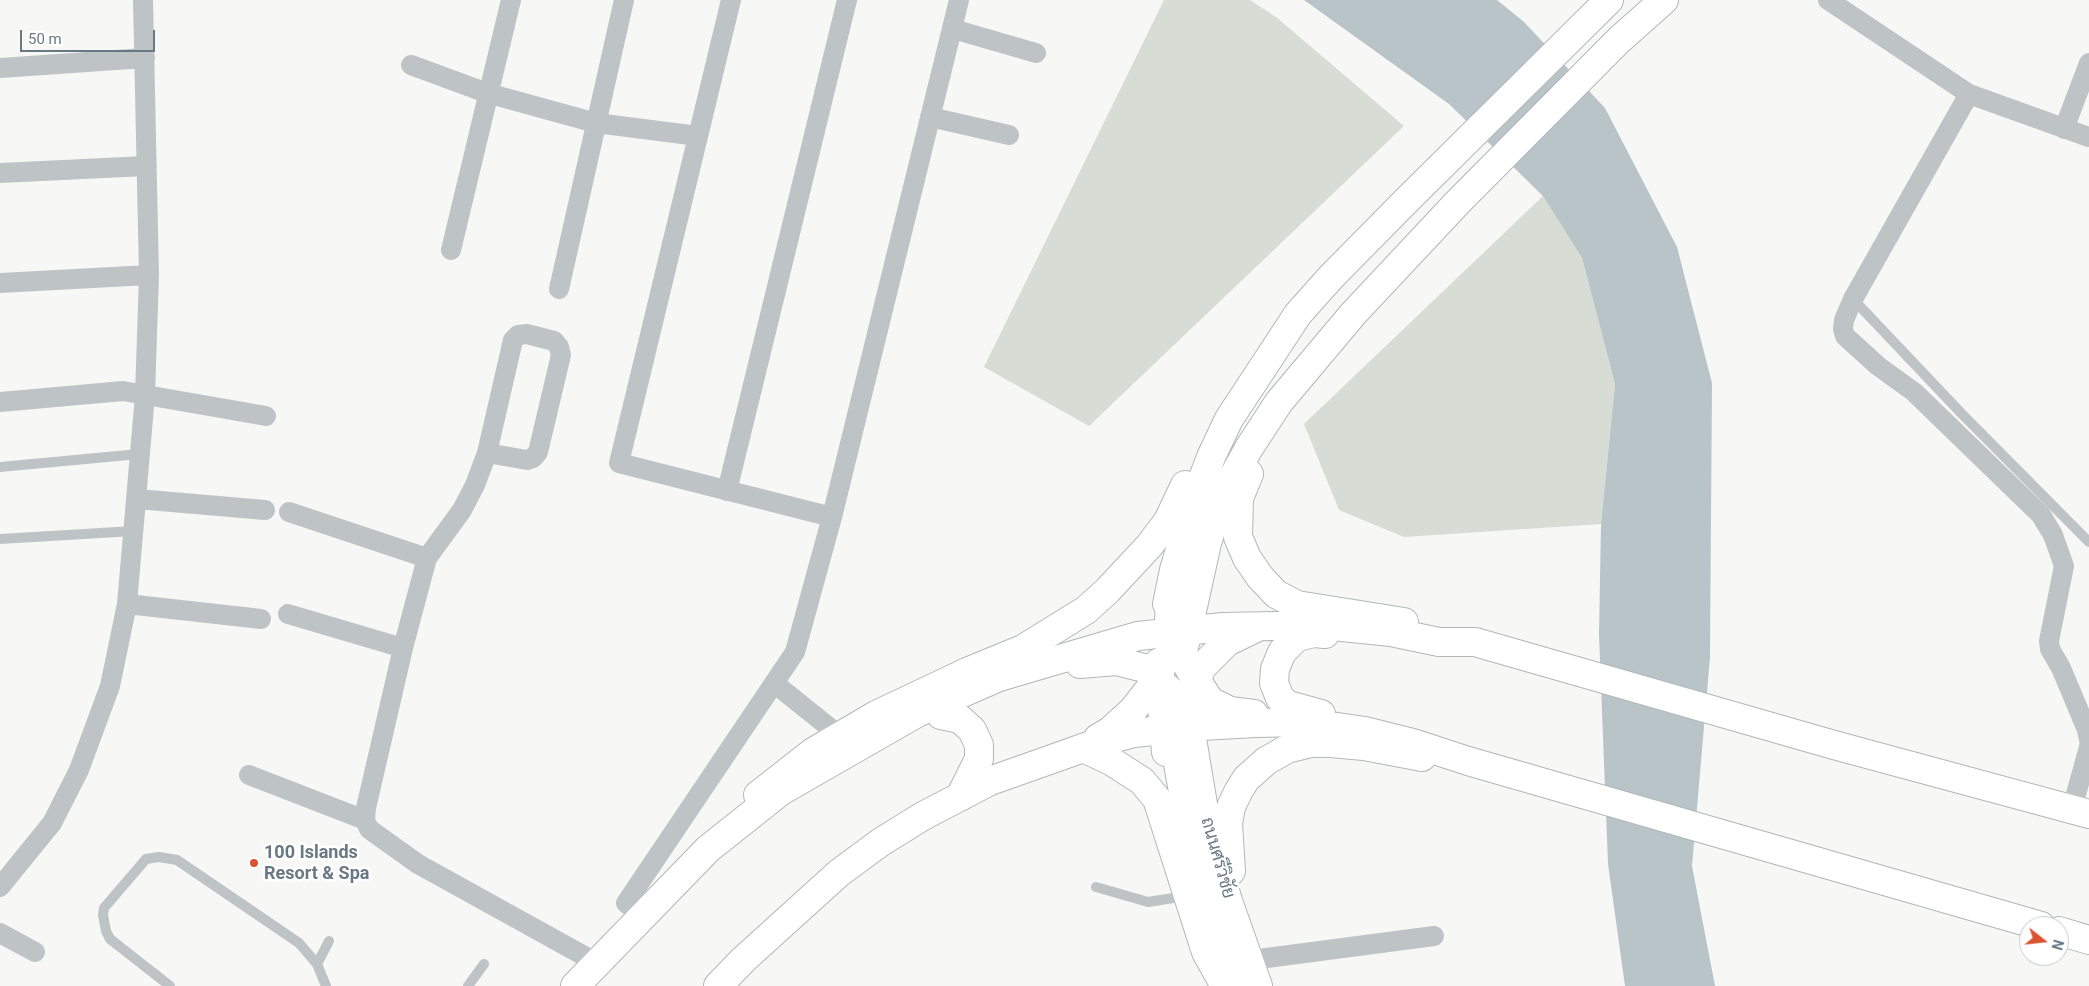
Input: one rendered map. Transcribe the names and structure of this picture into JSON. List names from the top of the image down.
{
  "streets": {
    "main road": ["ถนนศรีวิชัย"]
  },
  "places": ["100 Islands Resort & Spa"],
  "scale_bar": "50 m",
  "north": "right"
}
